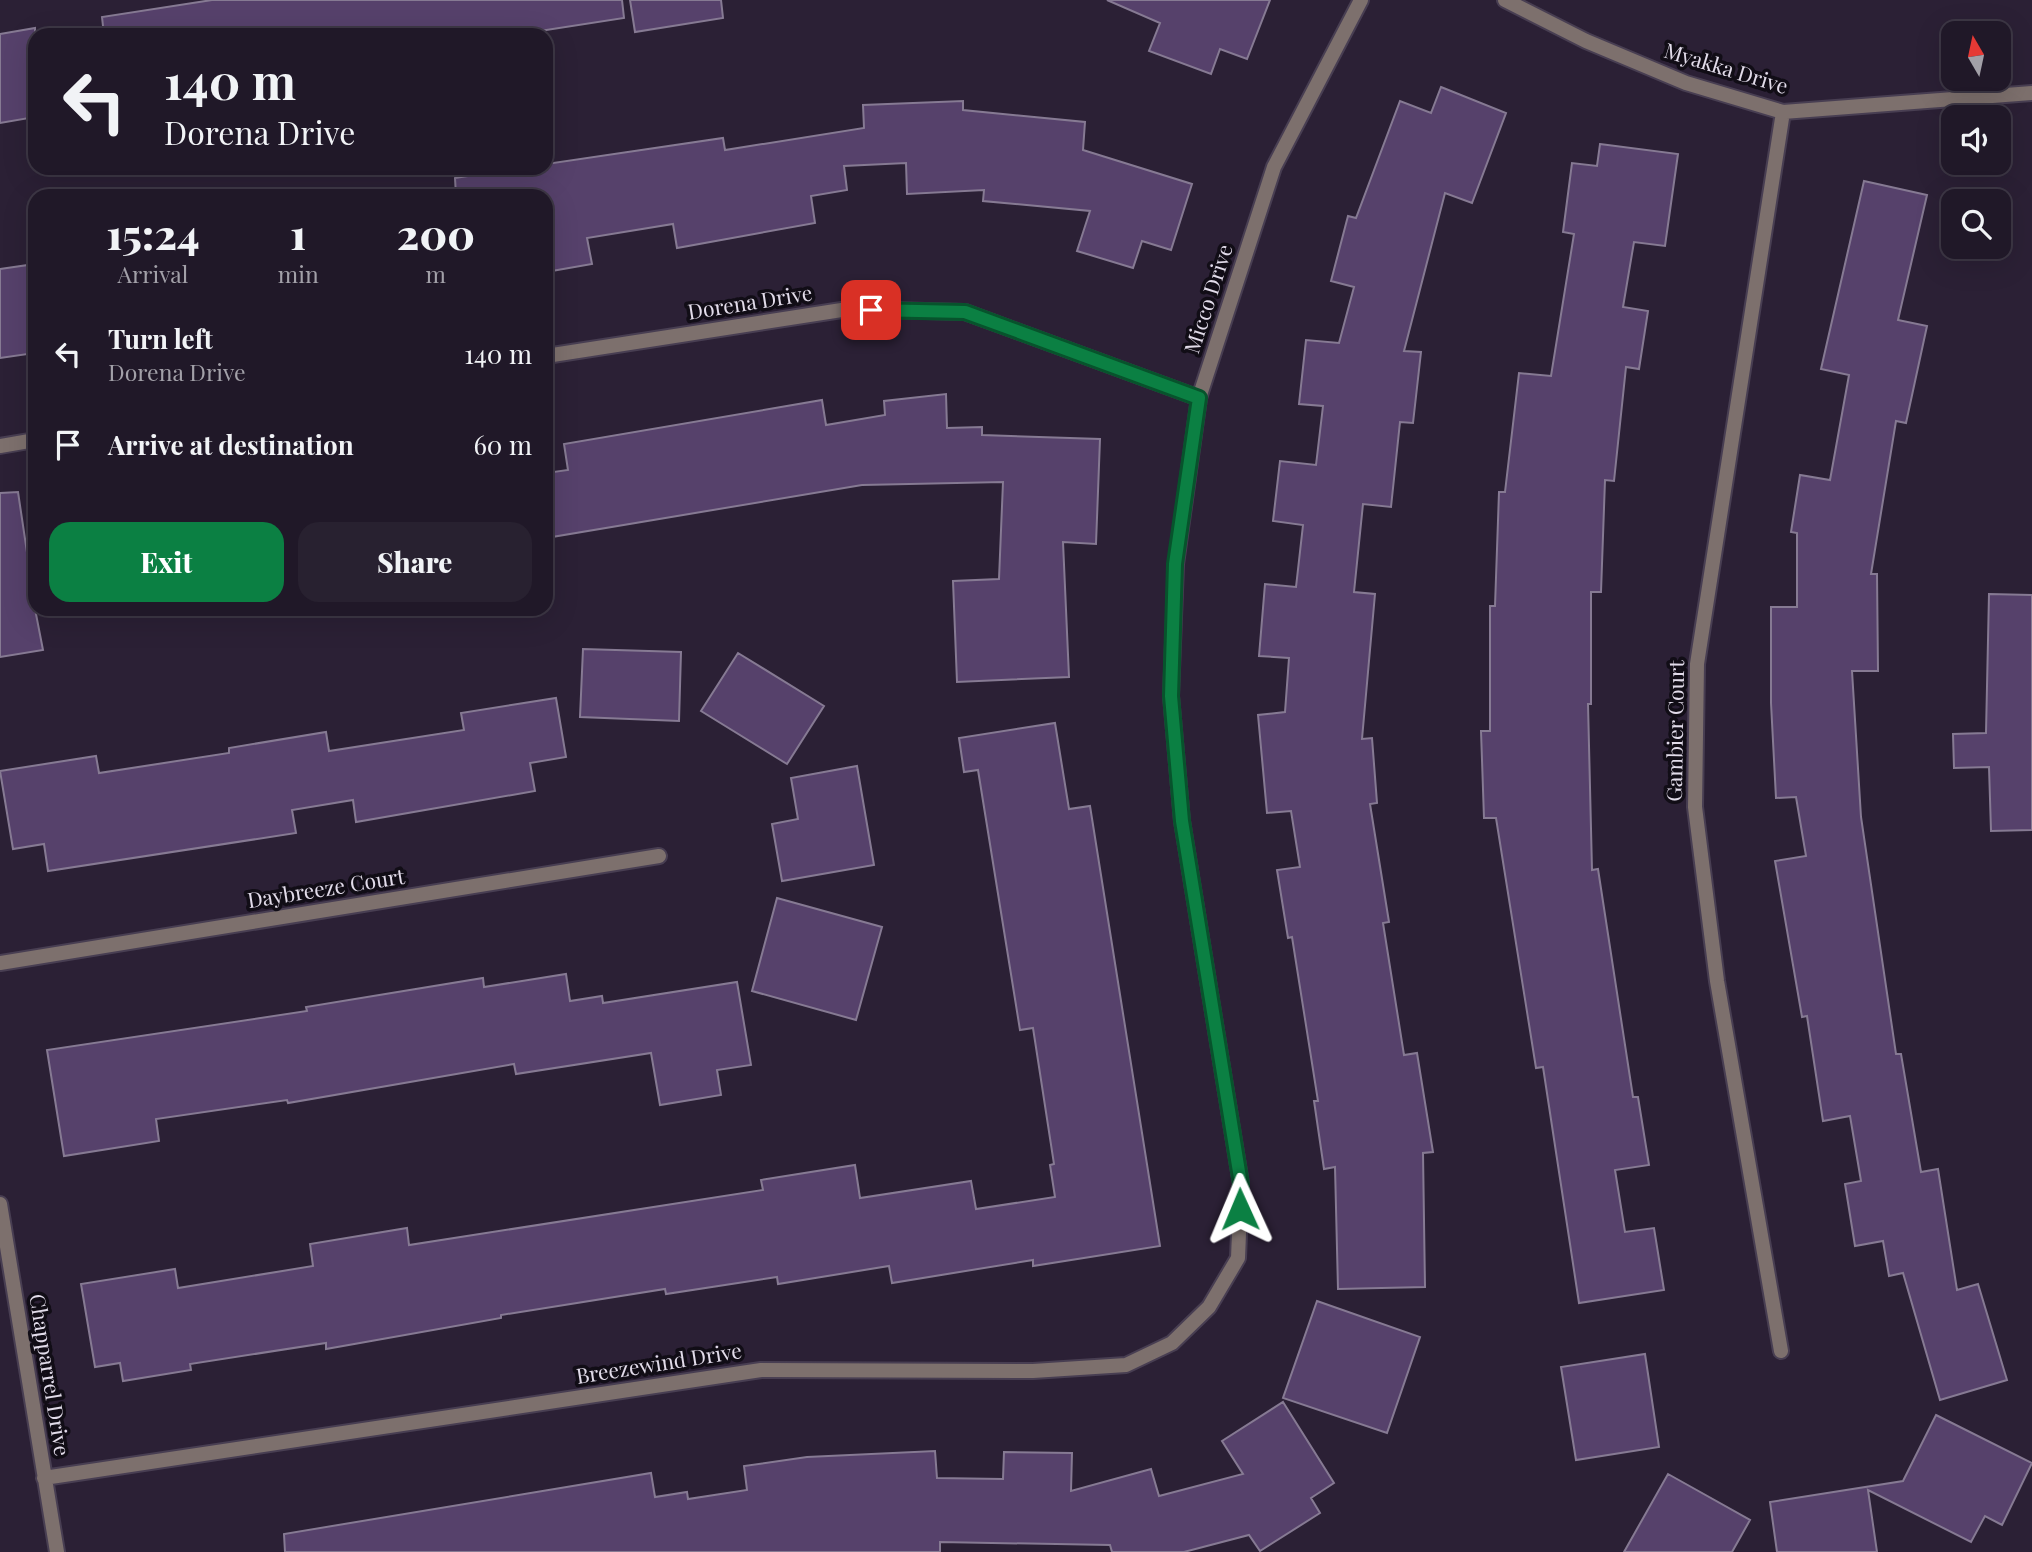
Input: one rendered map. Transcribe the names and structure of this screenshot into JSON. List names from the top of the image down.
{
  "streets": {
    "street": [
      "Myakka Drive",
      "Micco Drive",
      "Dorena Drive",
      "Gambier Court",
      "Daybreeze Court",
      "Breezewind Drive",
      "Chapparrel Drive"
    ]
  },
  "crossings": [
    ["Myakka Drive", "Gambier Court"],
    ["Micco Drive", "Dorena Drive"],
    ["Micco Drive", "Breezewind Drive"],
    ["Breezewind Drive", "Chapparrel Drive"]
  ],
  "north": "top",
  "page": {
    "turn": ["140 m", "Dorena Drive"],
    "eta": [
      "15:24",
      "Arrival",
      "1",
      "min",
      "200",
      "m"
    ],
    "list": [
      {
        "name": "Turn left",
        "note": "Dorena Drive",
        "value": "140 m"
      },
      {
        "name": "Arrive at destination",
        "value": "60 m"
      }
    ],
    "buttons": ["Exit", "Share"]
  }
}
